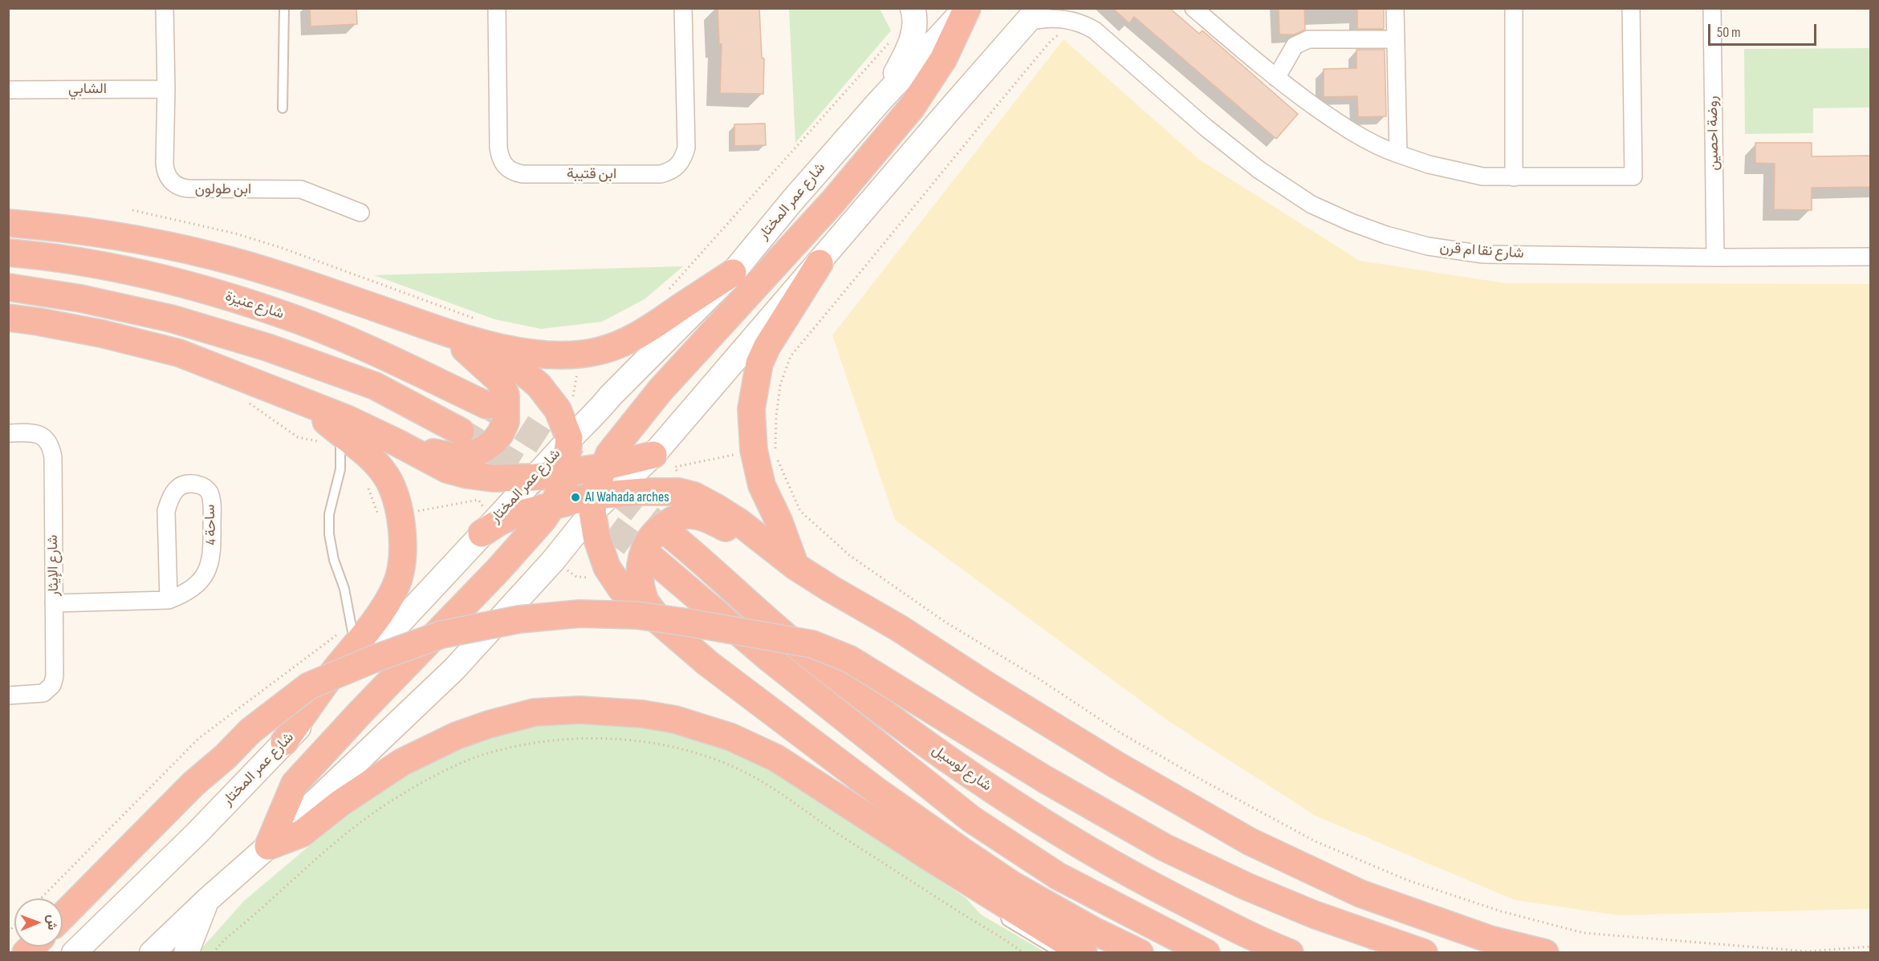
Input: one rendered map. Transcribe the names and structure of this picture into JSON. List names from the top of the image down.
{
  "streets": {
    "highway": ["شارع عنيزة", "شارع لوسيل"],
    "main road": ["شارع عمر المختار"],
    "street": [
      "الشابي",
      "روضة احصين",
      "ابن قتيبة",
      "ابن طولون",
      "شارع نقا ام قرن",
      "ساحة 4",
      "شارع الإيثار"
    ]
  },
  "crossings": [
    ["الشابي", "ابن طولون"],
    ["روضة احصين", "شارع نقا ام قرن"],
    ["ساحة 4", "شارع الإيثار"]
  ],
  "places": ["Al Wahada arches"],
  "scale_bar": "50 m",
  "north": "right"
}
